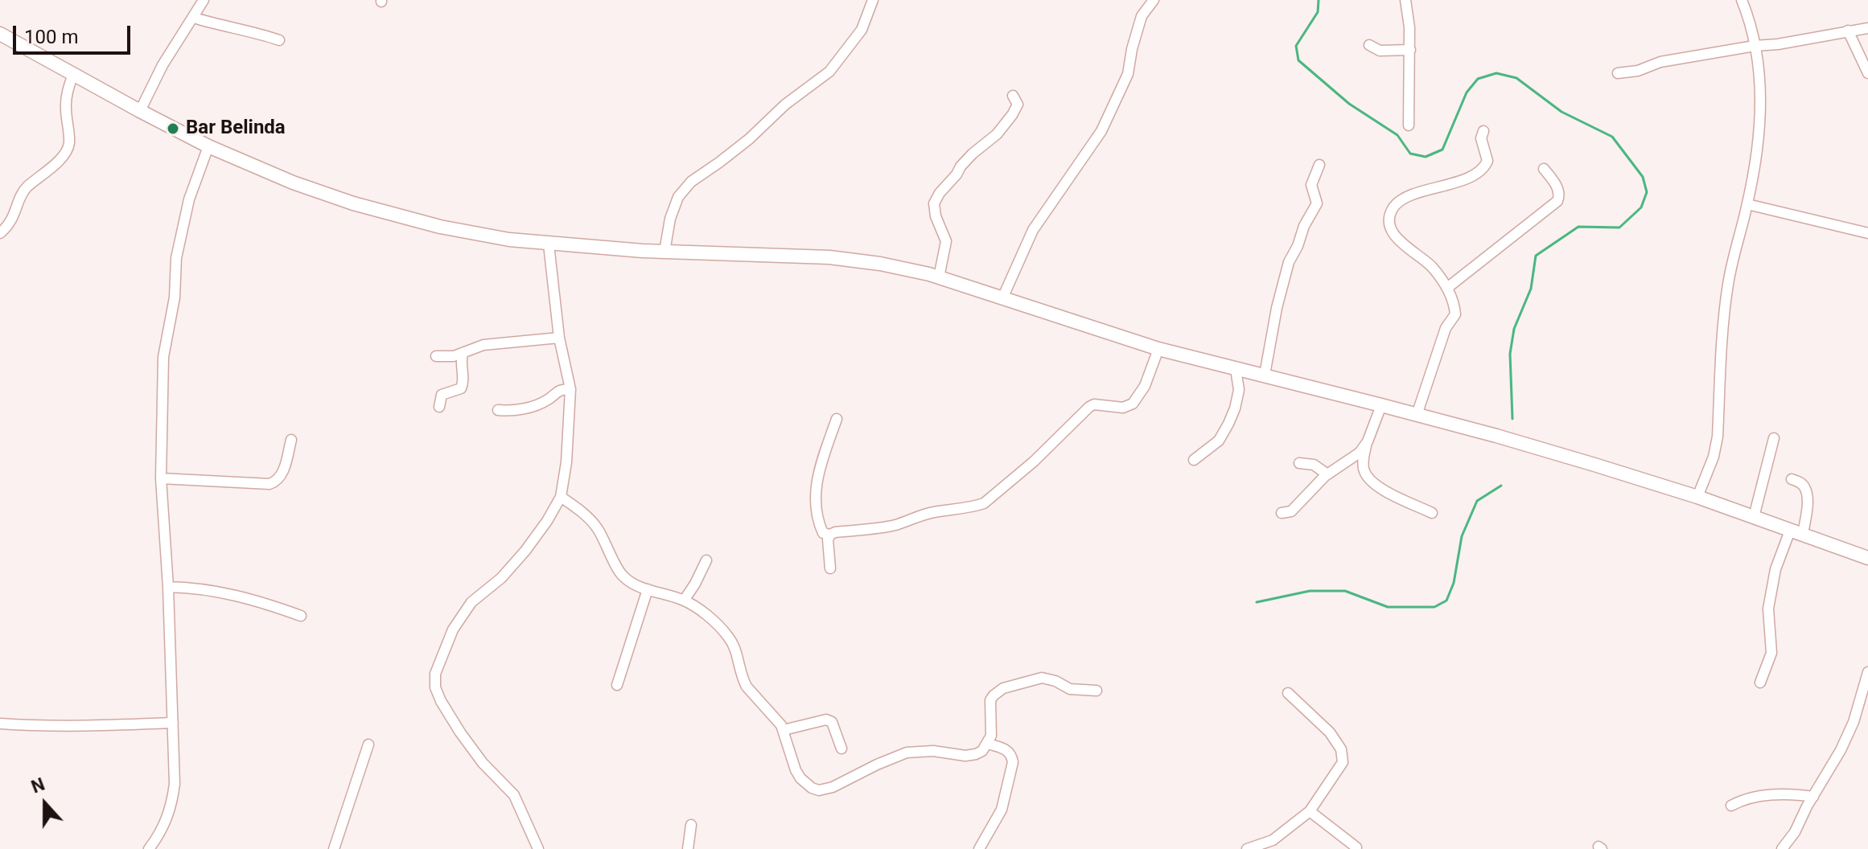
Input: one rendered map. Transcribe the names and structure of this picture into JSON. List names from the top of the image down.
{
  "places": ["Bar Belinda"],
  "scale_bar": "100 m",
  "north": "top"
}
